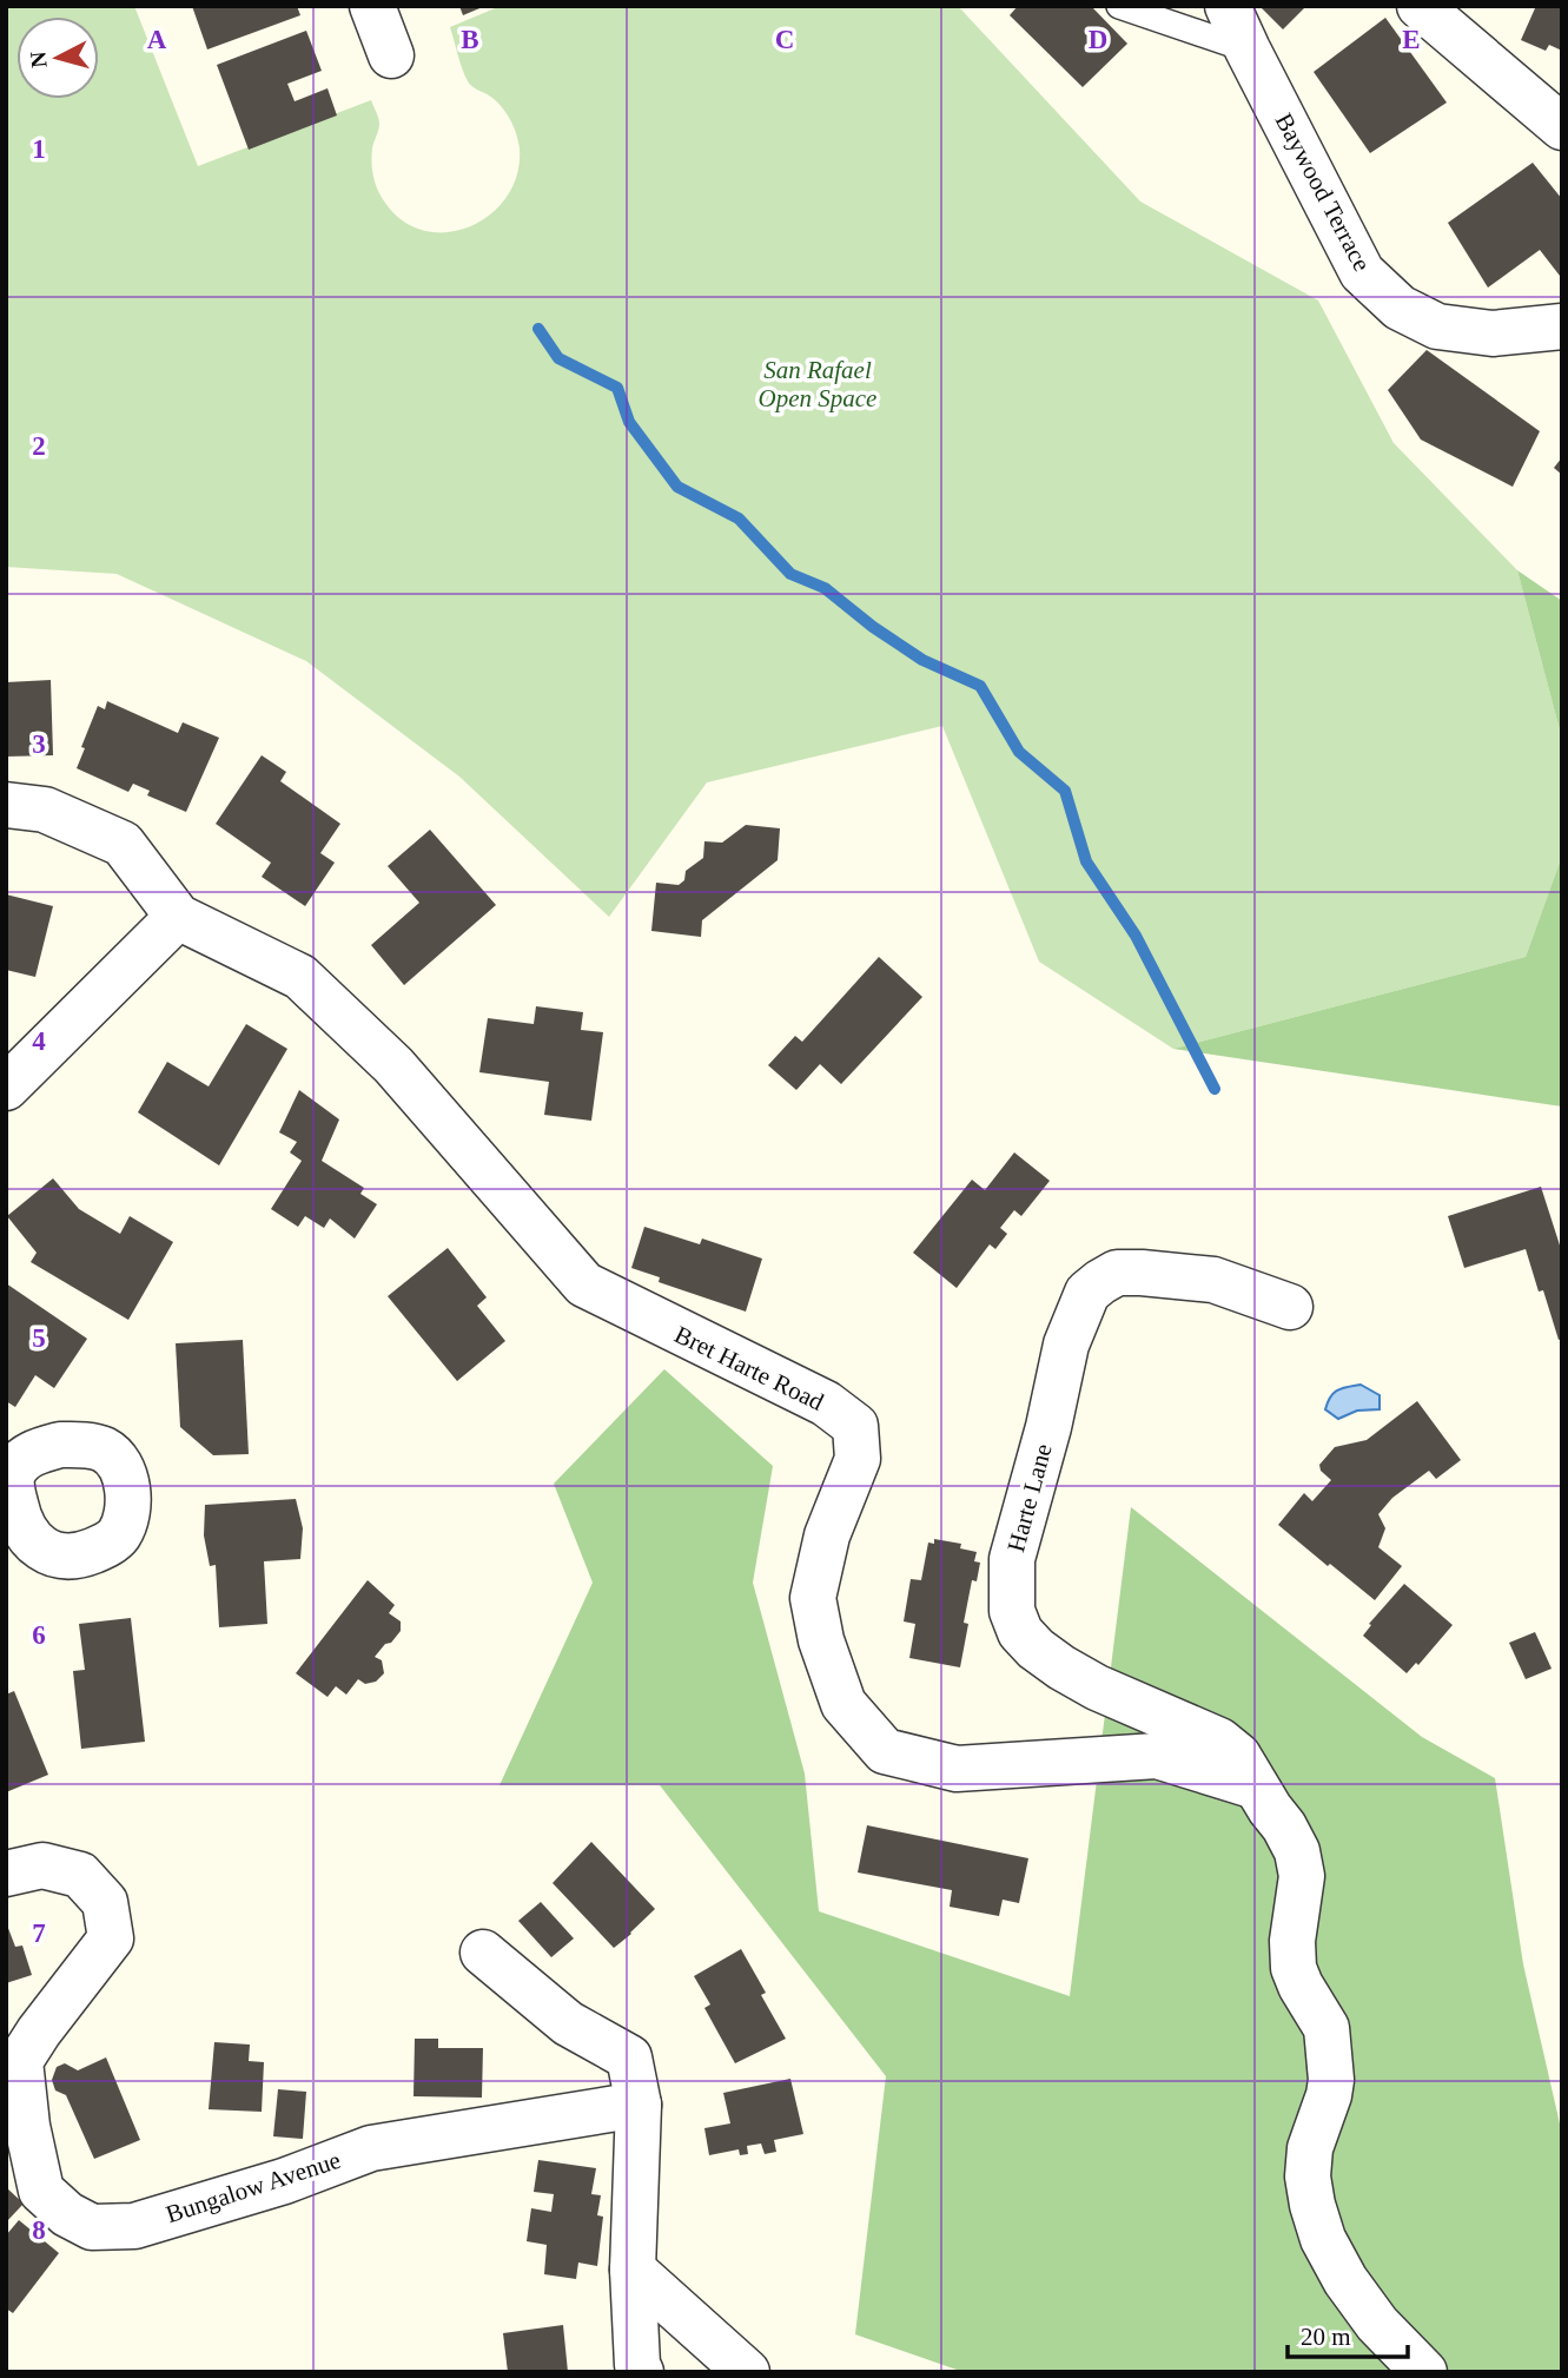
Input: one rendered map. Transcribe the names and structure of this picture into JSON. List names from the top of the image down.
{
  "streets": {
    "street": [
      "Baywood Terrace",
      "Bret Harte Road",
      "Harte Lane",
      "Bungalow Avenue"
    ]
  },
  "crossings": [
    ["Bret Harte Road", "Harte Lane"]
  ],
  "parks": ["San Rafael Open Space"],
  "scale_bar": "20 m",
  "north": "left",
  "grid": {
    "columns": [
      "A",
      "B",
      "C",
      "D",
      "E"
    ],
    "rows": [
      "1",
      "2",
      "3",
      "4",
      "5",
      "6",
      "7",
      "8"
    ]
  }
}
